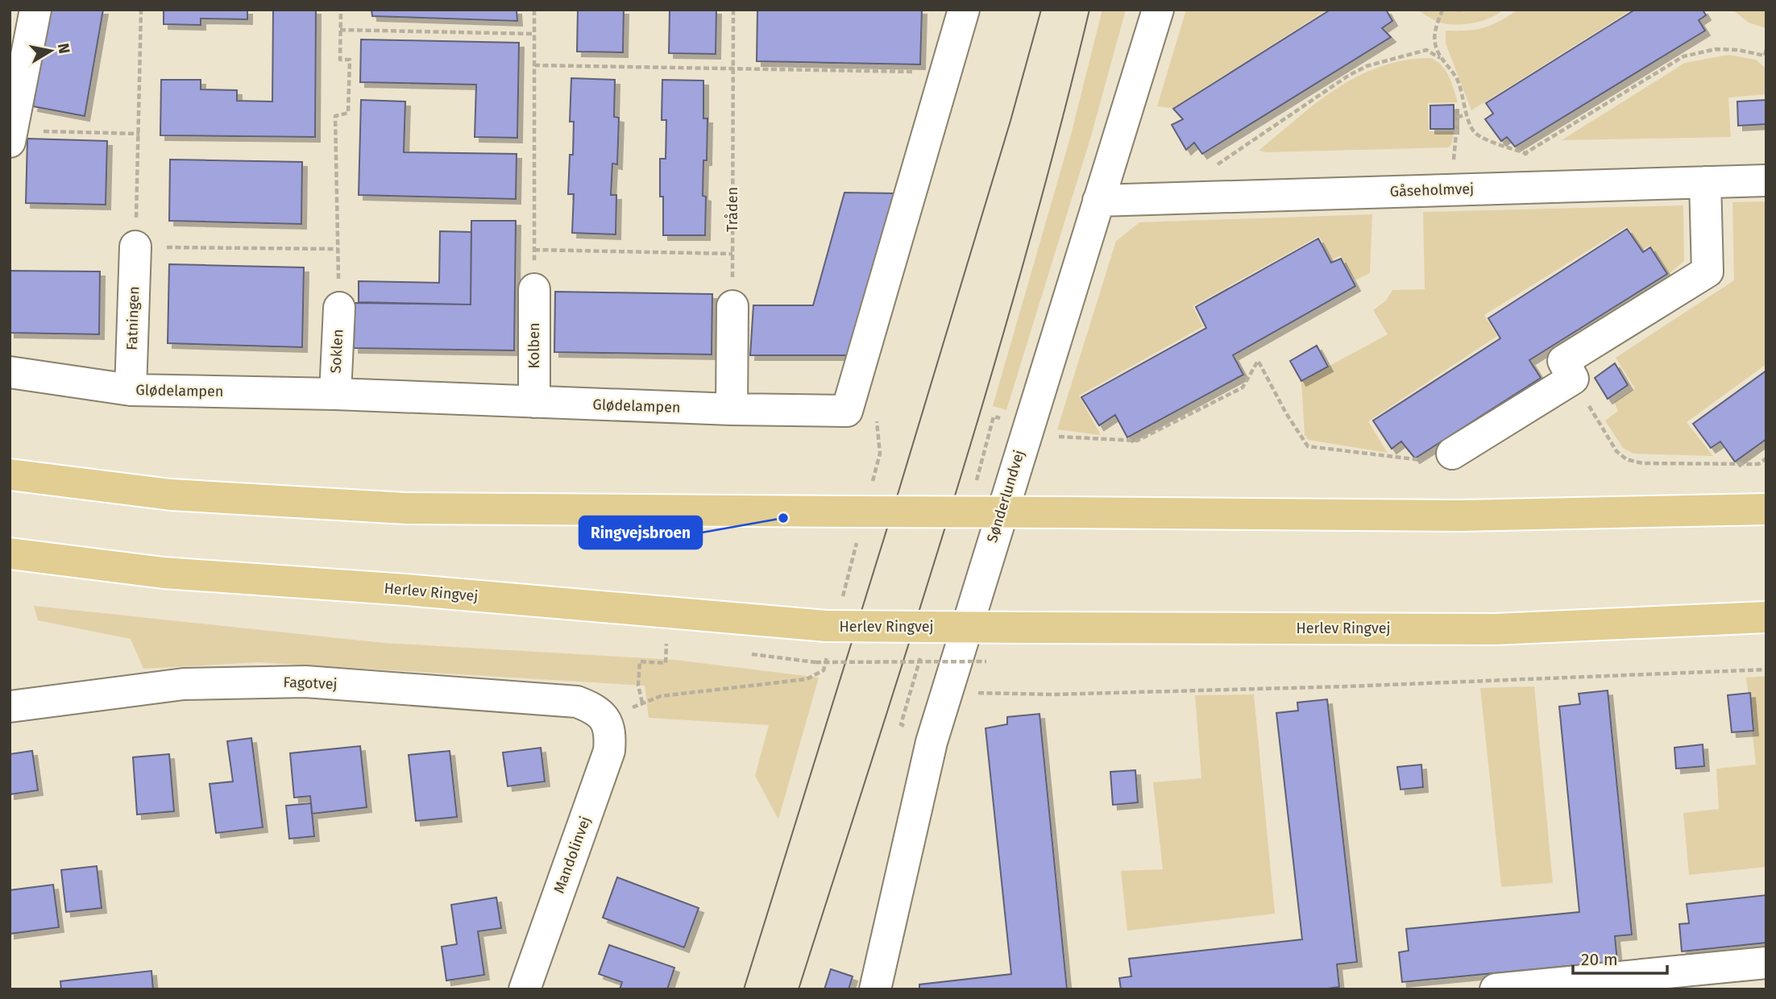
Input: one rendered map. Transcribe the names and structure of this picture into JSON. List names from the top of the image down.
{
  "streets": {
    "main road": ["Herlev Ringvej"],
    "street": [
      "Gåseholmvej",
      "Fatningen",
      "Kolben",
      "Soklen",
      "Glødelampen",
      "Sønderlundvej",
      "Fagotvej",
      "Mandolinvej"
    ],
    "path": ["Tråden"]
  },
  "crossings": [
    ["Gåseholmvej", "Sønderlundvej"],
    ["Fatningen", "Glødelampen"],
    ["Kolben", "Glødelampen"],
    ["Soklen", "Glødelampen"],
    ["Fagotvej", "Mandolinvej"]
  ],
  "places": ["Ringvejsbroen"],
  "scale_bar": "20 m",
  "north": "right"
}
